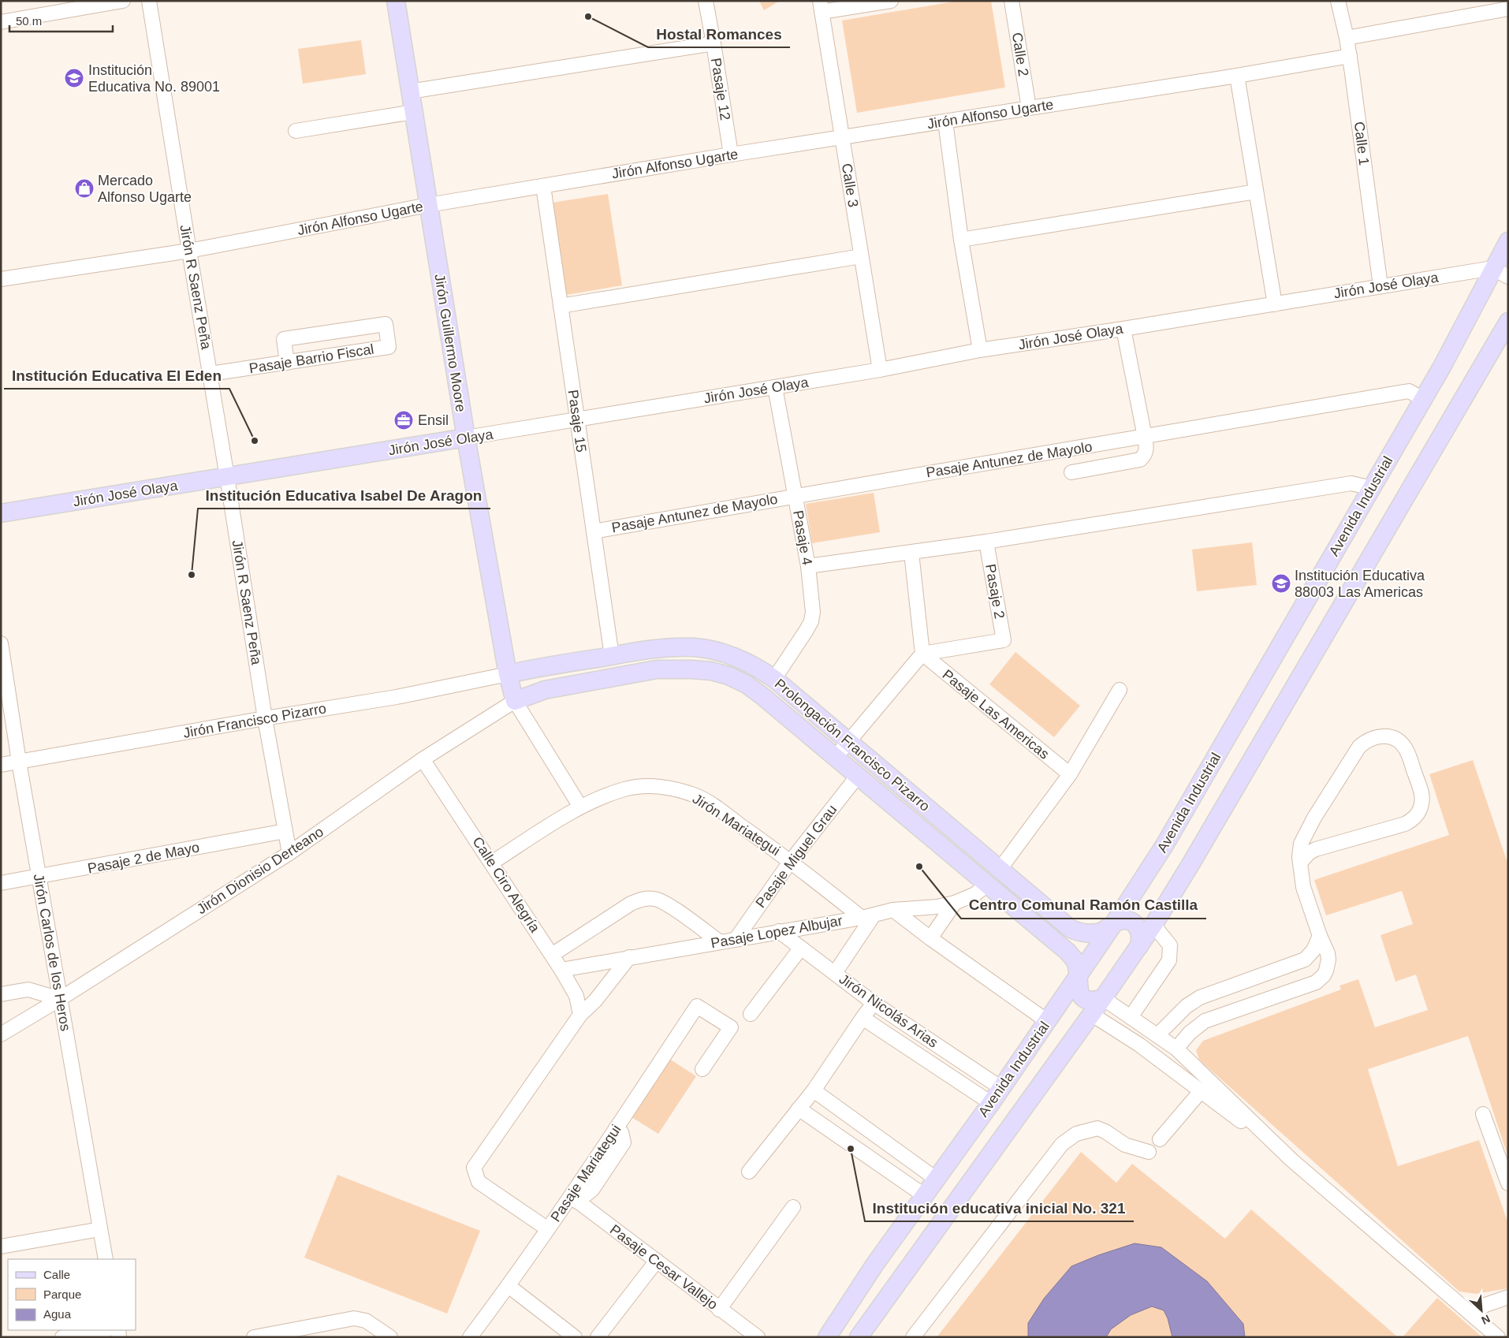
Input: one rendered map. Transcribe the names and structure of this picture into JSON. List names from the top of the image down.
{
  "streets": {
    "main road": [
      "Jirón José Olaya",
      "Jirón Guillermo Moore",
      "Avenida Industrial",
      "Prolongación Francisco Pizarro"
    ],
    "street": [
      "Calle 2",
      "Pasaje 12",
      "Jirón Alfonso Ugarte",
      "Calle 1",
      "Calle 3",
      "Jirón R Saenz Peña",
      "Pasaje Barrio Fiscal",
      "Pasaje 15",
      "Pasaje Antunez de Mayolo",
      "Pasaje 4",
      "Pasaje 2",
      "Pasaje Las Americas",
      "Jirón Francisco Pizarro",
      "Jirón Mariategui",
      "Pasaje Miguel Grau",
      "Pasaje 2 de Mayo",
      "Jirón Dionisio Derteano",
      "Calle Ciro Alegría",
      "Pasaje Lopez Albujar",
      "Jirón Carlos de los Heros",
      "Jirón Nicolás Arias",
      "Pasaje Mariategui",
      "Pasaje Cesar Vallejo"
    ]
  },
  "crossings": [
    ["Calle 2", "Jirón Alfonso Ugarte"],
    ["Pasaje 12", "Jirón Alfonso Ugarte"],
    ["Jirón Alfonso Ugarte", "Calle 1"],
    ["Jirón Alfonso Ugarte", "Calle 3"],
    ["Jirón Alfonso Ugarte", "Jirón R Saenz Peña"],
    ["Jirón Alfonso Ugarte", "Jirón Guillermo Moore"],
    ["Jirón Alfonso Ugarte", "Pasaje 15"],
    ["Calle 1", "Jirón José Olaya"],
    ["Calle 3", "Jirón José Olaya"],
    ["Jirón José Olaya", "Jirón R Saenz Peña"],
    ["Jirón José Olaya", "Jirón Guillermo Moore"],
    ["Jirón José Olaya", "Pasaje 15"],
    ["Jirón José Olaya", "Avenida Industrial"],
    ["Jirón José Olaya", "Pasaje 4"],
    ["Jirón R Saenz Peña", "Pasaje Barrio Fiscal"],
    ["Jirón R Saenz Peña", "Jirón Francisco Pizarro"],
    ["Jirón R Saenz Peña", "Pasaje 2 de Mayo"],
    ["Jirón R Saenz Peña", "Jirón Dionisio Derteano"],
    ["Jirón Guillermo Moore", "Jirón Francisco Pizarro"],
    ["Jirón Guillermo Moore", "Prolongación Francisco Pizarro"],
    ["Jirón Guillermo Moore", "Jirón Mariategui"],
    ["Jirón Guillermo Moore", "Jirón Dionisio Derteano"],
    ["Pasaje 15", "Pasaje Antunez de Mayolo"],
    ["Pasaje 15", "Prolongación Francisco Pizarro"],
    ["Pasaje Antunez de Mayolo", "Avenida Industrial"],
    ["Pasaje Antunez de Mayolo", "Pasaje 4"],
    ["Avenida Industrial", "Prolongación Francisco Pizarro"],
    ["Avenida Industrial", "Jirón Nicolás Arias"],
    ["Pasaje 4", "Prolongación Francisco Pizarro"],
    ["Pasaje 2", "Pasaje Las Americas"],
    ["Jirón Francisco Pizarro", "Prolongación Francisco Pizarro"],
    ["Jirón Francisco Pizarro", "Jirón Carlos de los Heros"],
    ["Prolongación Francisco Pizarro", "Pasaje Miguel Grau"],
    ["Prolongación Francisco Pizarro", "Jirón Dionisio Derteano"],
    ["Prolongación Francisco Pizarro", "Pasaje Lopez Albujar"],
    ["Jirón Mariategui", "Pasaje Miguel Grau"],
    ["Jirón Mariategui", "Calle Ciro Alegría"],
    ["Jirón Mariategui", "Pasaje Lopez Albujar"],
    ["Pasaje Miguel Grau", "Pasaje Lopez Albujar"],
    ["Pasaje 2 de Mayo", "Jirón Carlos de los Heros"],
    ["Jirón Dionisio Derteano", "Calle Ciro Alegría"],
    ["Jirón Dionisio Derteano", "Jirón Carlos de los Heros"],
    ["Calle Ciro Alegría", "Pasaje Lopez Albujar"],
    ["Pasaje Lopez Albujar", "Jirón Nicolás Arias"],
    ["Pasaje Mariategui", "Pasaje Cesar Vallejo"]
  ],
  "places": {
    "other": [
      "Hostal Romances",
      "Institución Educativa El Eden",
      "Institución Educativa Isabel De Aragon",
      "Centro Comunal Ramón Castilla",
      "Institución educativa inicial No. 321"
    ],
    "school or university": ["Institución Educativa No. 89001", "Institución Educativa 88003 Las Americas"],
    "shop": ["Mercado Alfonso Ugarte"],
    "office": ["Ensil"]
  },
  "legend": ["Calle", "Parque", "Agua"],
  "scale_bar": "50 m",
  "north": "bottom right"
}
